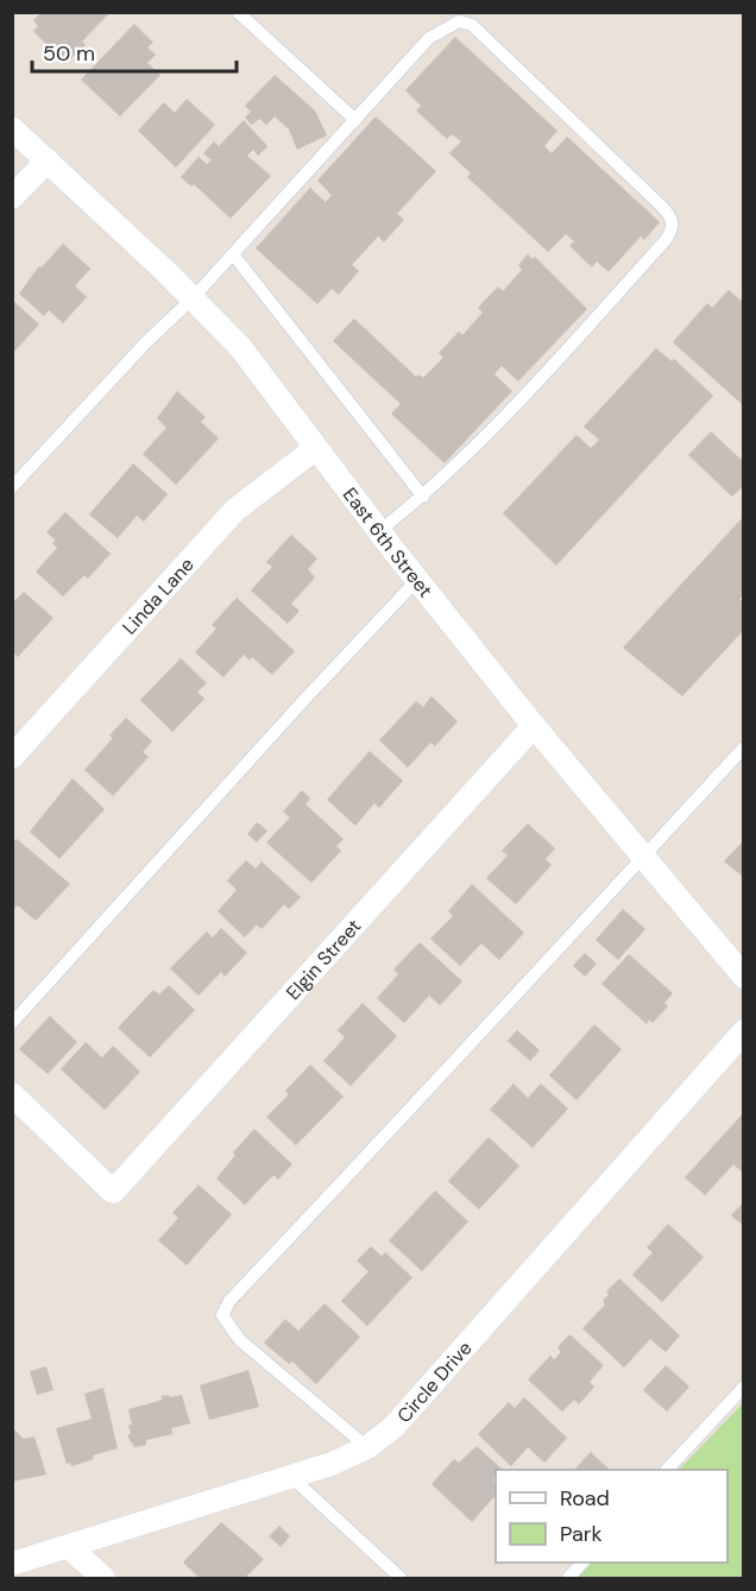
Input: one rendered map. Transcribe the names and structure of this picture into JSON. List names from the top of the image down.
{
  "streets": {
    "street": [
      "East 6th Street",
      "Linda Lane",
      "Elgin Street",
      "Circle Drive"
    ]
  },
  "crossings": [
    ["East 6th Street", "Linda Lane"],
    ["East 6th Street", "Elgin Street"]
  ],
  "legend": ["Road", "Park"],
  "scale_bar": "50 m"
}
